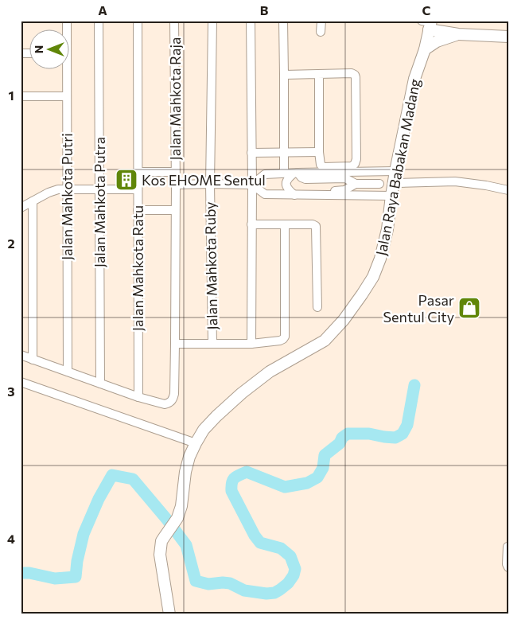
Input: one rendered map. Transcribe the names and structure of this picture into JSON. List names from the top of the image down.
{
  "streets": {
    "main road": ["Jalan Raya Babakan Madang"],
    "street": [
      "Jalan Mahkota Raja",
      "Jalan Mahkota Putri",
      "Jalan Mahkota Putra",
      "Jalan Mahkota Ruby",
      "Jalan Mahkota Ratu"
    ]
  },
  "crossings": [
    ["Jalan Mahkota Raja", "Jalan Mahkota Ratu"]
  ],
  "places": {
    "building": ["Kos EHOME Sentul"],
    "shop": ["Pasar Sentul City"]
  },
  "north": "left",
  "grid": {
    "columns": ["A", "B", "C"],
    "rows": [
      "1",
      "2",
      "3",
      "4"
    ]
  }
}
